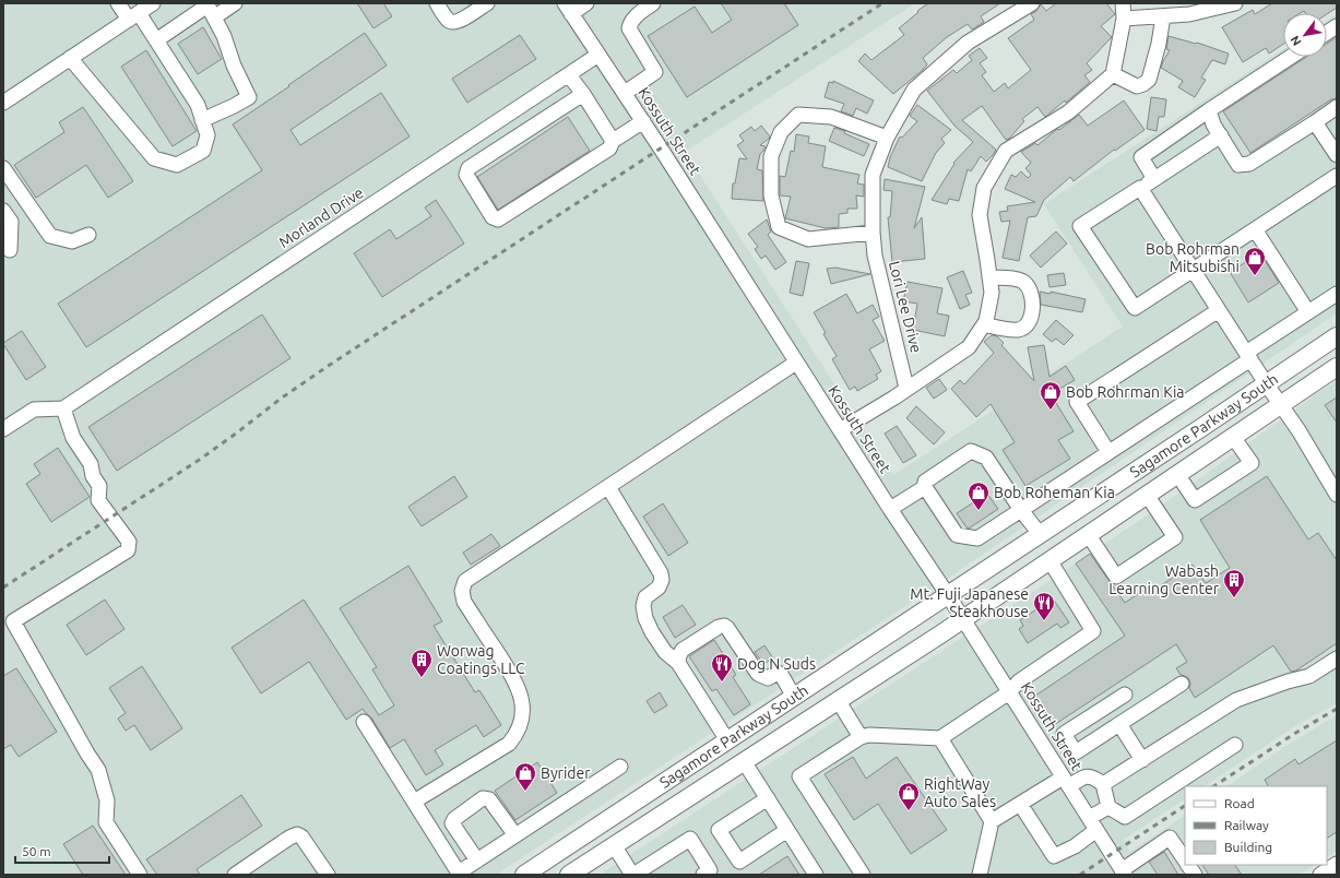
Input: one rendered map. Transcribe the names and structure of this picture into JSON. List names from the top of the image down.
{
  "streets": {
    "main road": ["Sagamore Parkway South"],
    "street": ["Kossuth Street", "Morland Drive", "Lori Lee Drive"]
  },
  "crossings": [
    ["Kossuth Street", "Morland Drive"],
    ["Kossuth Street", "Lori Lee Drive"],
    ["Kossuth Street", "Sagamore Parkway South"]
  ],
  "places": {
    "shop": [
      "Bob Rohrman Mitsubishi",
      "Bob Rohrman Kia",
      "Bob Roheman Kia",
      "Byrider",
      "RightWay Auto Sales"
    ],
    "building": ["Wabash Learning Center", "Worwag Coatings LLC"],
    "restaurant": ["Mt. Fuji Japanese Steakhouse", "Dog N Suds"]
  },
  "legend": ["Road", "Railway", "Building"],
  "scale_bar": "50 m",
  "north": "bottom left"
}
